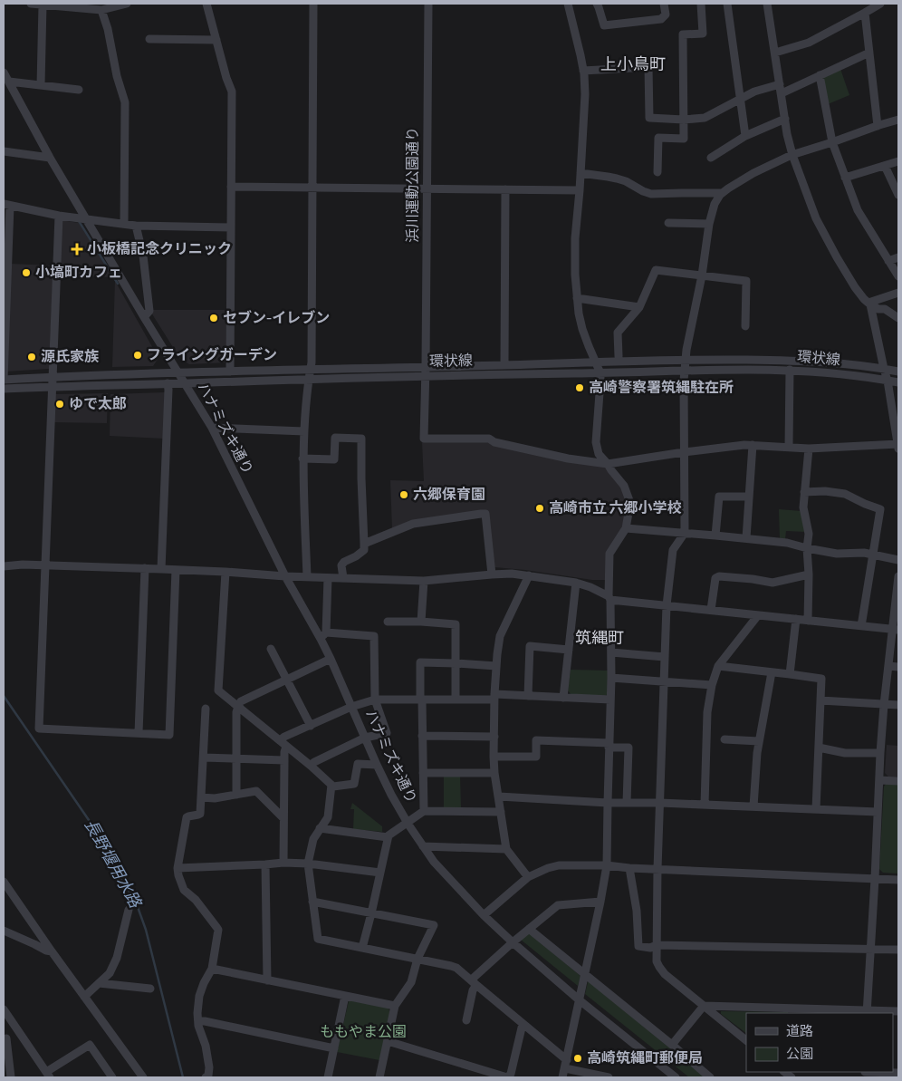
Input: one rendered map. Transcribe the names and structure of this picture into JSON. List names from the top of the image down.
{
  "streets": {
    "street": ["浜川運動公園通り", "環状線", "ハナミズキ通り"]
  },
  "crossings": [
    ["浜川運動公園通り", "環状線"],
    ["環状線", "ハナミズキ通り"]
  ],
  "districts": ["上小鳥町", "筑縄町"],
  "water": ["長野堰用水路"],
  "parks": ["ももやま公園"],
  "places": {
    "health": ["小板橋記念クリニック"],
    "other": [
      "小塙町カフェ",
      "セブン-イレブン",
      "フライングガーデン",
      "源氏家族",
      "高崎警察署筑縄駐在所",
      "ゆで太郎",
      "六郷保育園",
      "高崎市立 六郷小学校",
      "高崎筑縄町郵便局"
    ]
  },
  "legend": ["道路", "公園"]
}
